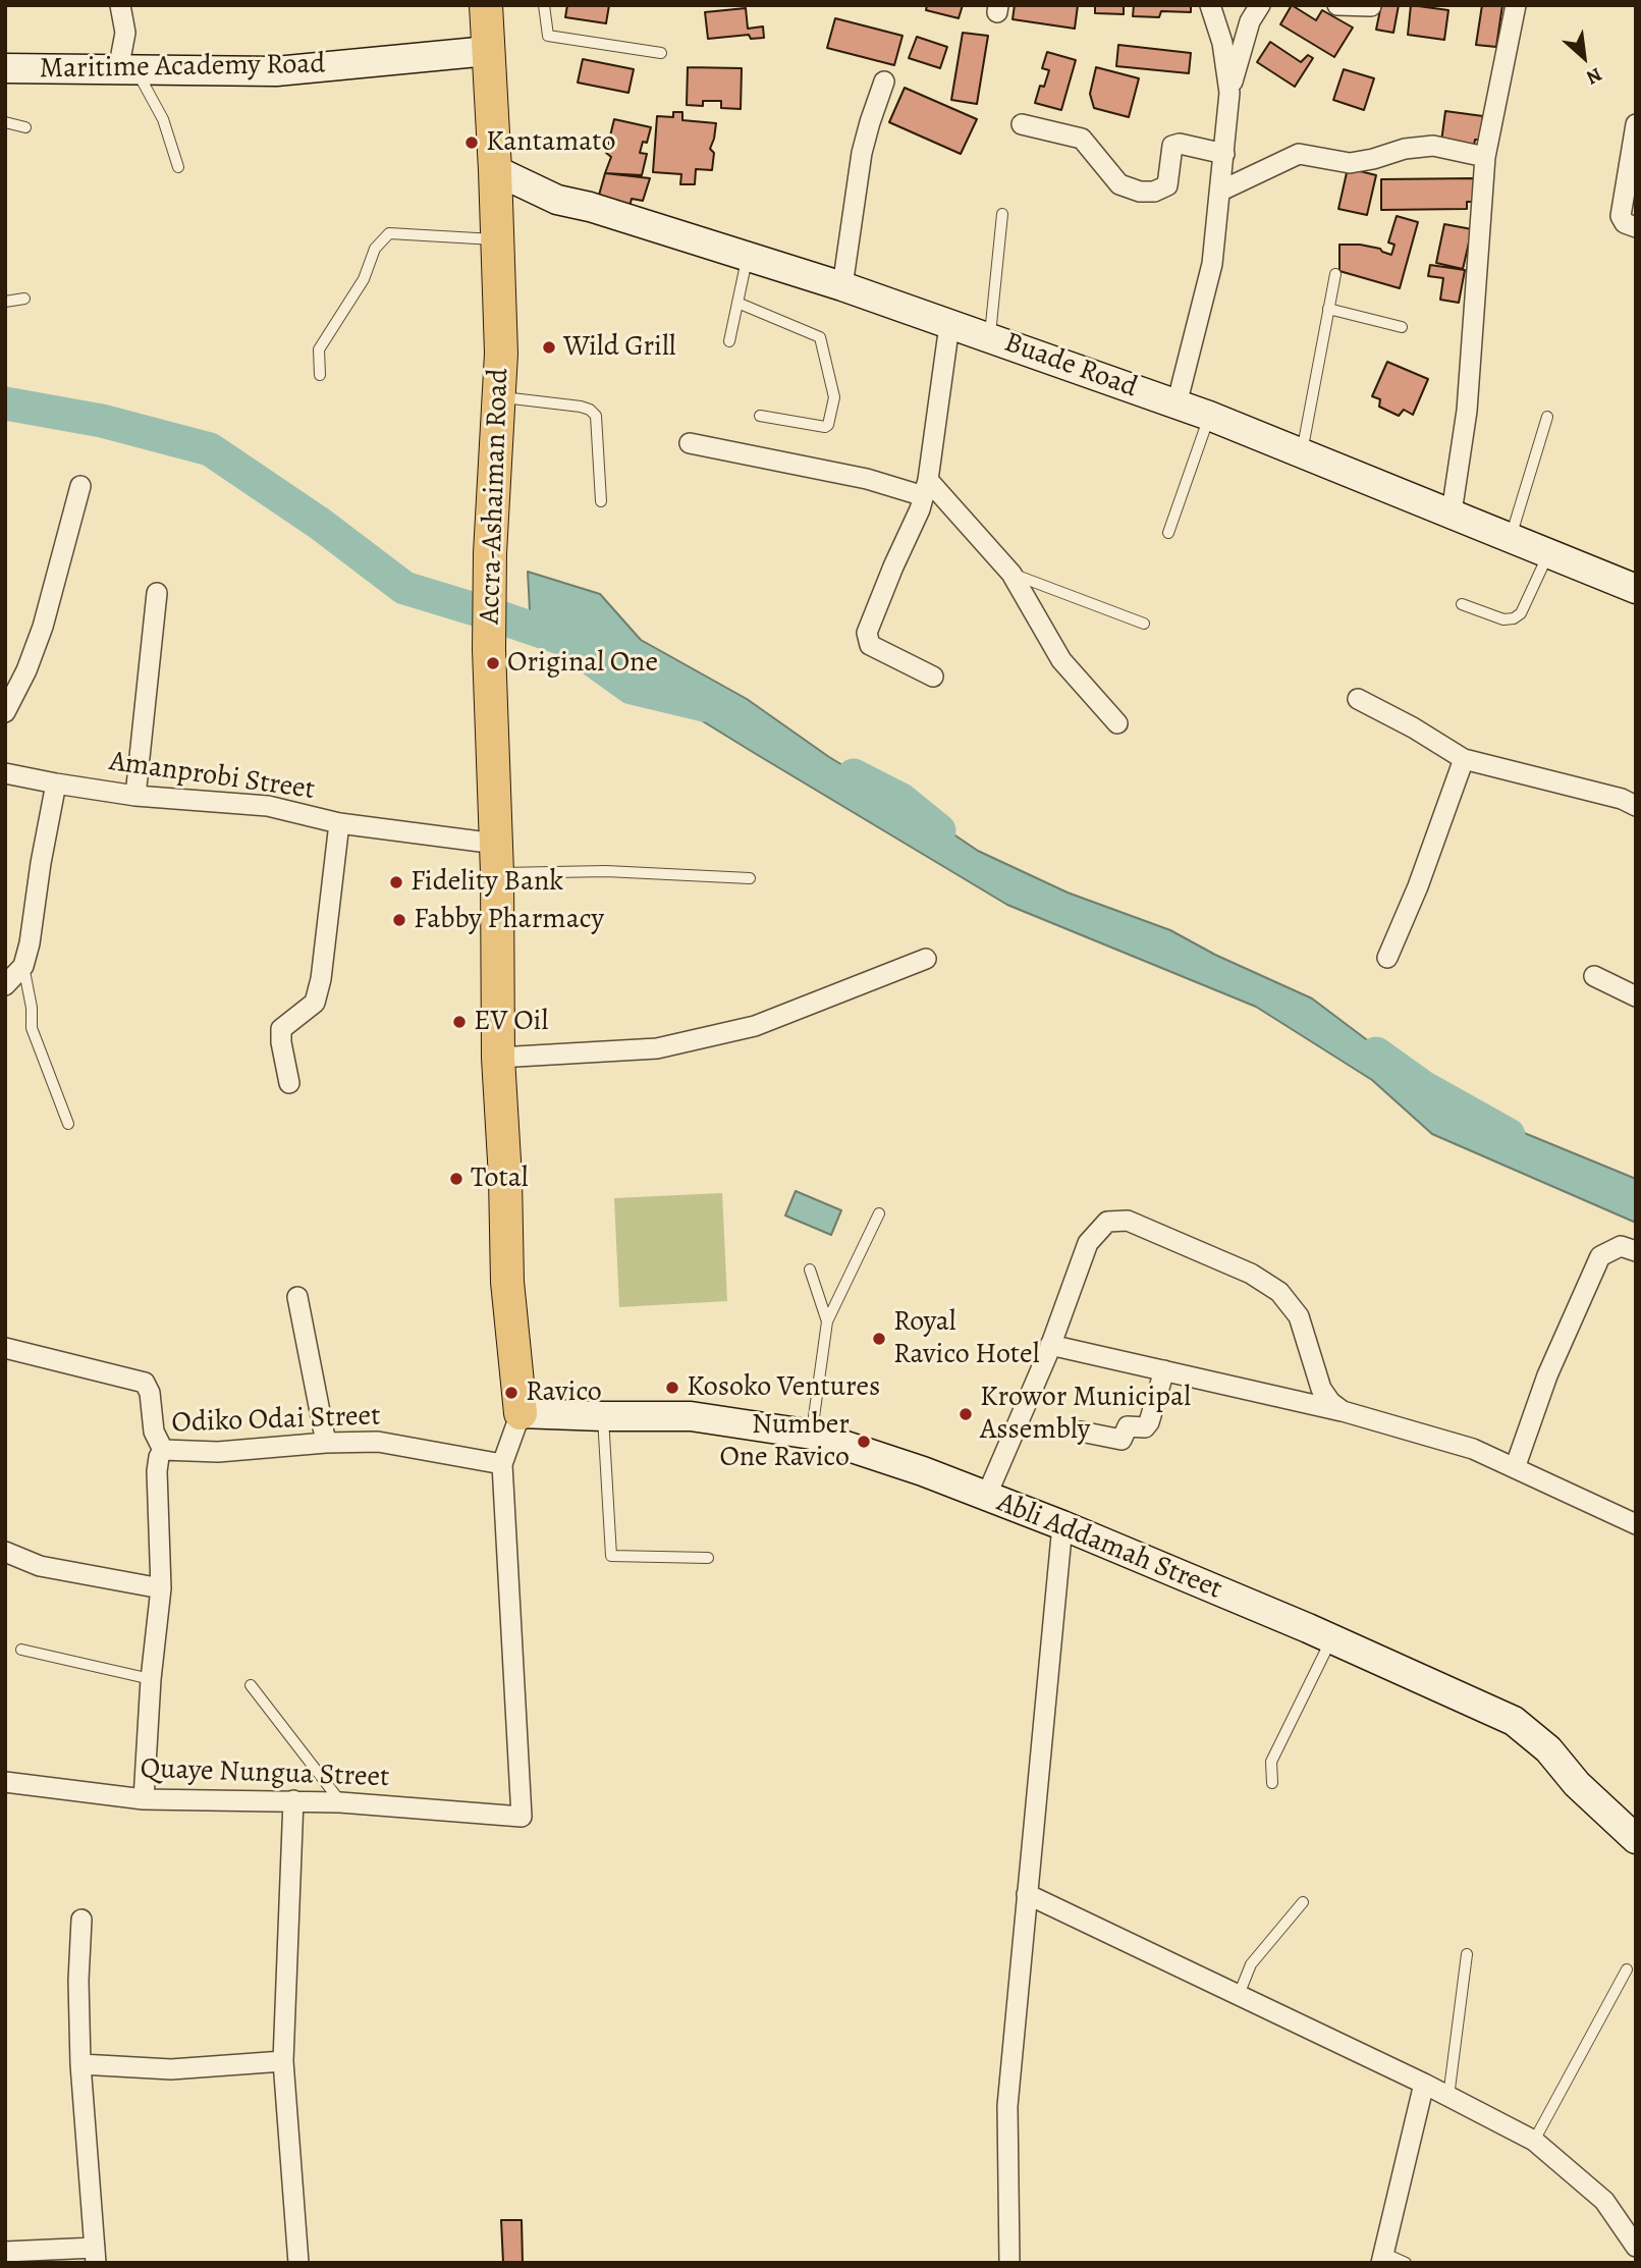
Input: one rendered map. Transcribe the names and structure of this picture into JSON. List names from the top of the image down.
{
  "streets": {
    "main road": ["Accra-Ashaiman Road"],
    "street": [
      "Maritime Academy Road",
      "Buade Road",
      "Amanprobi Street",
      "Odiko Odai Street",
      "Abli Addamah Street",
      "Quaye Nungua Street"
    ]
  },
  "crossings": [
    ["Maritime Academy Road", "Accra-Ashaiman Road"],
    ["Buade Road", "Accra-Ashaiman Road"],
    ["Accra-Ashaiman Road", "Amanprobi Street"],
    ["Accra-Ashaiman Road", "Abli Addamah Street"],
    ["Odiko Odai Street", "Quaye Nungua Street"]
  ],
  "places": [
    "Kantamato",
    "Wild Grill",
    "Original One",
    "Fidelity Bank",
    "Fabby Pharmacy",
    "EV Oil",
    "Total",
    "Royal Ravico Hotel",
    "Kosoko Ventures",
    "Ravico",
    "Krowor Municipal Assembly",
    "Number One Ravico"
  ],
  "north": "bottom right"
}
